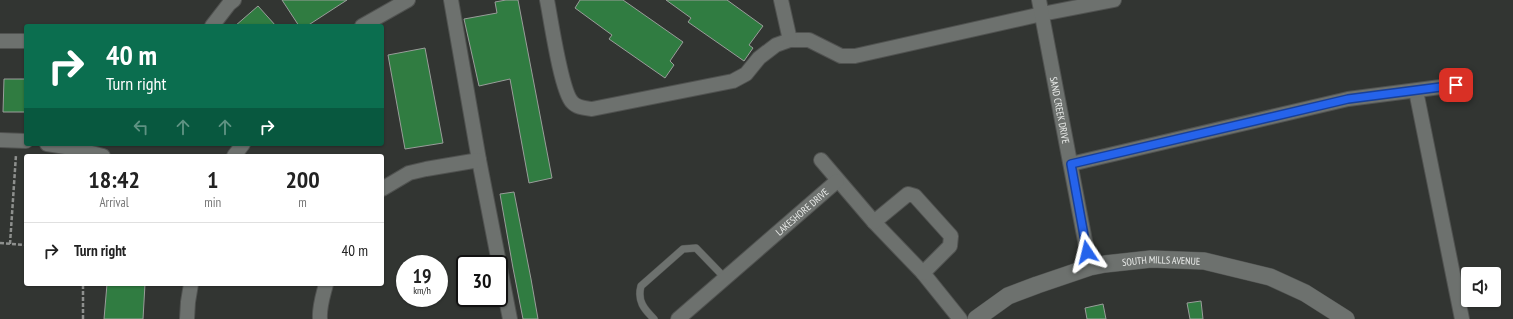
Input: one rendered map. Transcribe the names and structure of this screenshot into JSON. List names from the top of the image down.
{
  "streets": {
    "street": ["SAND CREEK DRIVE", "LAKESHORE DRIVE", "SOUTH MILLS AVENUE"]
  },
  "crossings": [
    ["SAND CREEK DRIVE", "SOUTH MILLS AVENUE"]
  ],
  "page": {
    "turn": ["40 m", "Turn right"],
    "eta": [
      "18:42",
      "Arrival",
      "1",
      "min",
      "200",
      "m"
    ],
    "list": [
      {
        "name": "Turn right",
        "value": "40 m"
      }
    ],
    "speed": "19 km/h",
    "limit": "30"
  }
}
